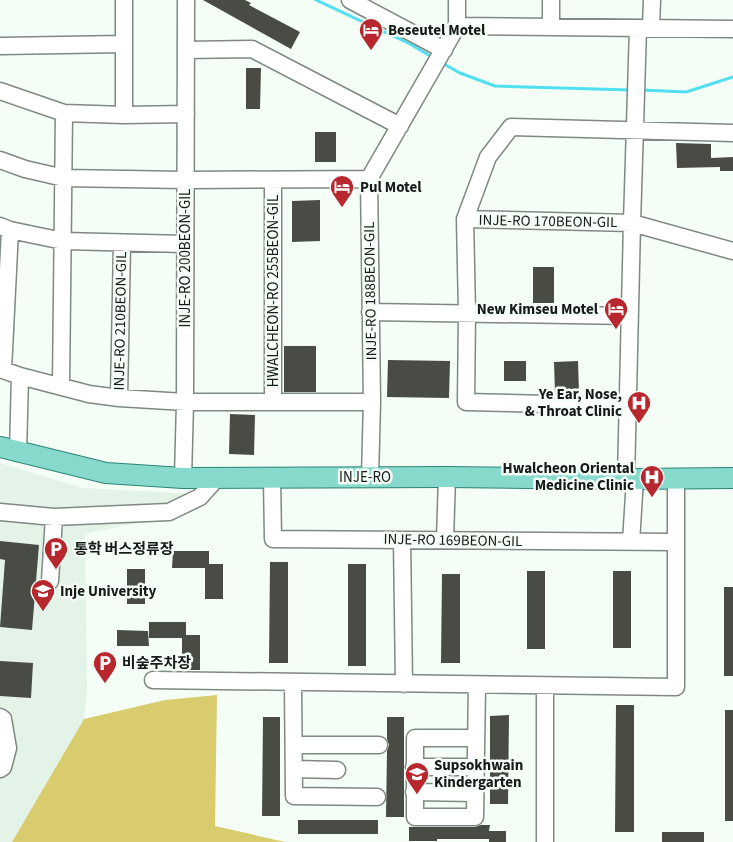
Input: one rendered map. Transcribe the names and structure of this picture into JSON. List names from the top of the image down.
{
  "streets": {
    "main road": ["INJE-RO"],
    "street": [
      "INJE-RO 170BEON-GIL",
      "INJE-RO 200BEON-GIL",
      "HWALCHEON-RO 255BEON-GIL",
      "INJE-RO 188BEON-GIL",
      "INJE-RO 210BEON-GIL",
      "INJE-RO 169BEON-GIL"
    ]
  },
  "crossings": [
    ["INJE-RO 170BEON-GIL", "INJE-RO"],
    ["INJE-RO 200BEON-GIL", "HWALCHEON-RO 255BEON-GIL"],
    ["INJE-RO 200BEON-GIL", "INJE-RO 210BEON-GIL"],
    ["INJE-RO 200BEON-GIL", "INJE-RO"],
    ["HWALCHEON-RO 255BEON-GIL", "INJE-RO 188BEON-GIL"],
    ["INJE-RO 188BEON-GIL", "INJE-RO"],
    ["INJE-RO", "INJE-RO 169BEON-GIL"]
  ],
  "places": {
    "hotel": ["Beseutel Motel", "Pul Motel", "New Kimseu Motel"],
    "hospital": ["Ye Ear, Nose, & Throat Clinic", "Hwalcheon Oriental Medicine Clinic"],
    "parking": ["통학 버스정류장", "비숲주차장"],
    "school or university": ["Inje University", "Supsokhwain Kindergarten"]
  }
}
